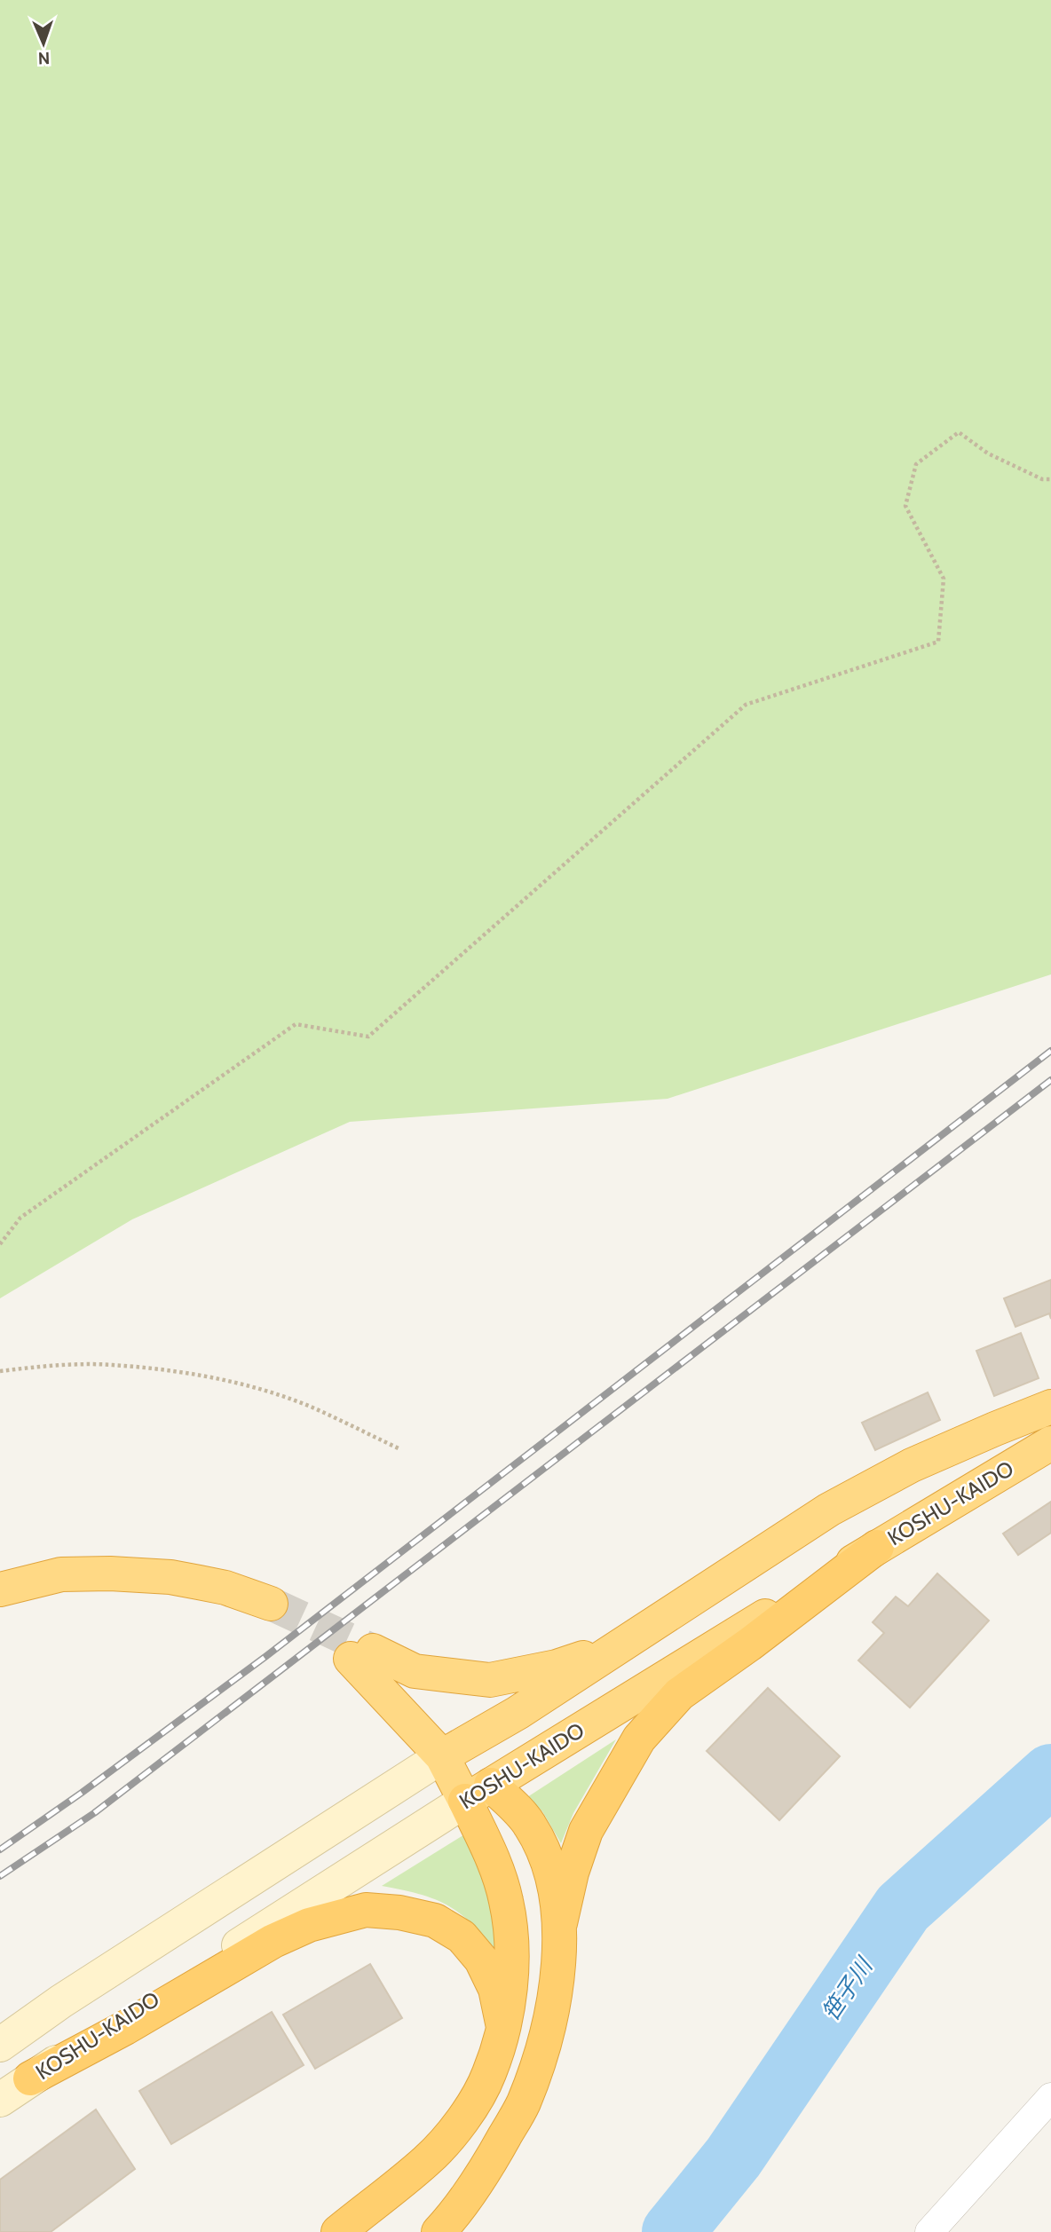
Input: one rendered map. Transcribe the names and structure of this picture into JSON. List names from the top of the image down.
{
  "streets": {
    "highway": ["KOSHU-KAIDO"]
  },
  "water": ["笹子川"],
  "north": "bottom"
}
